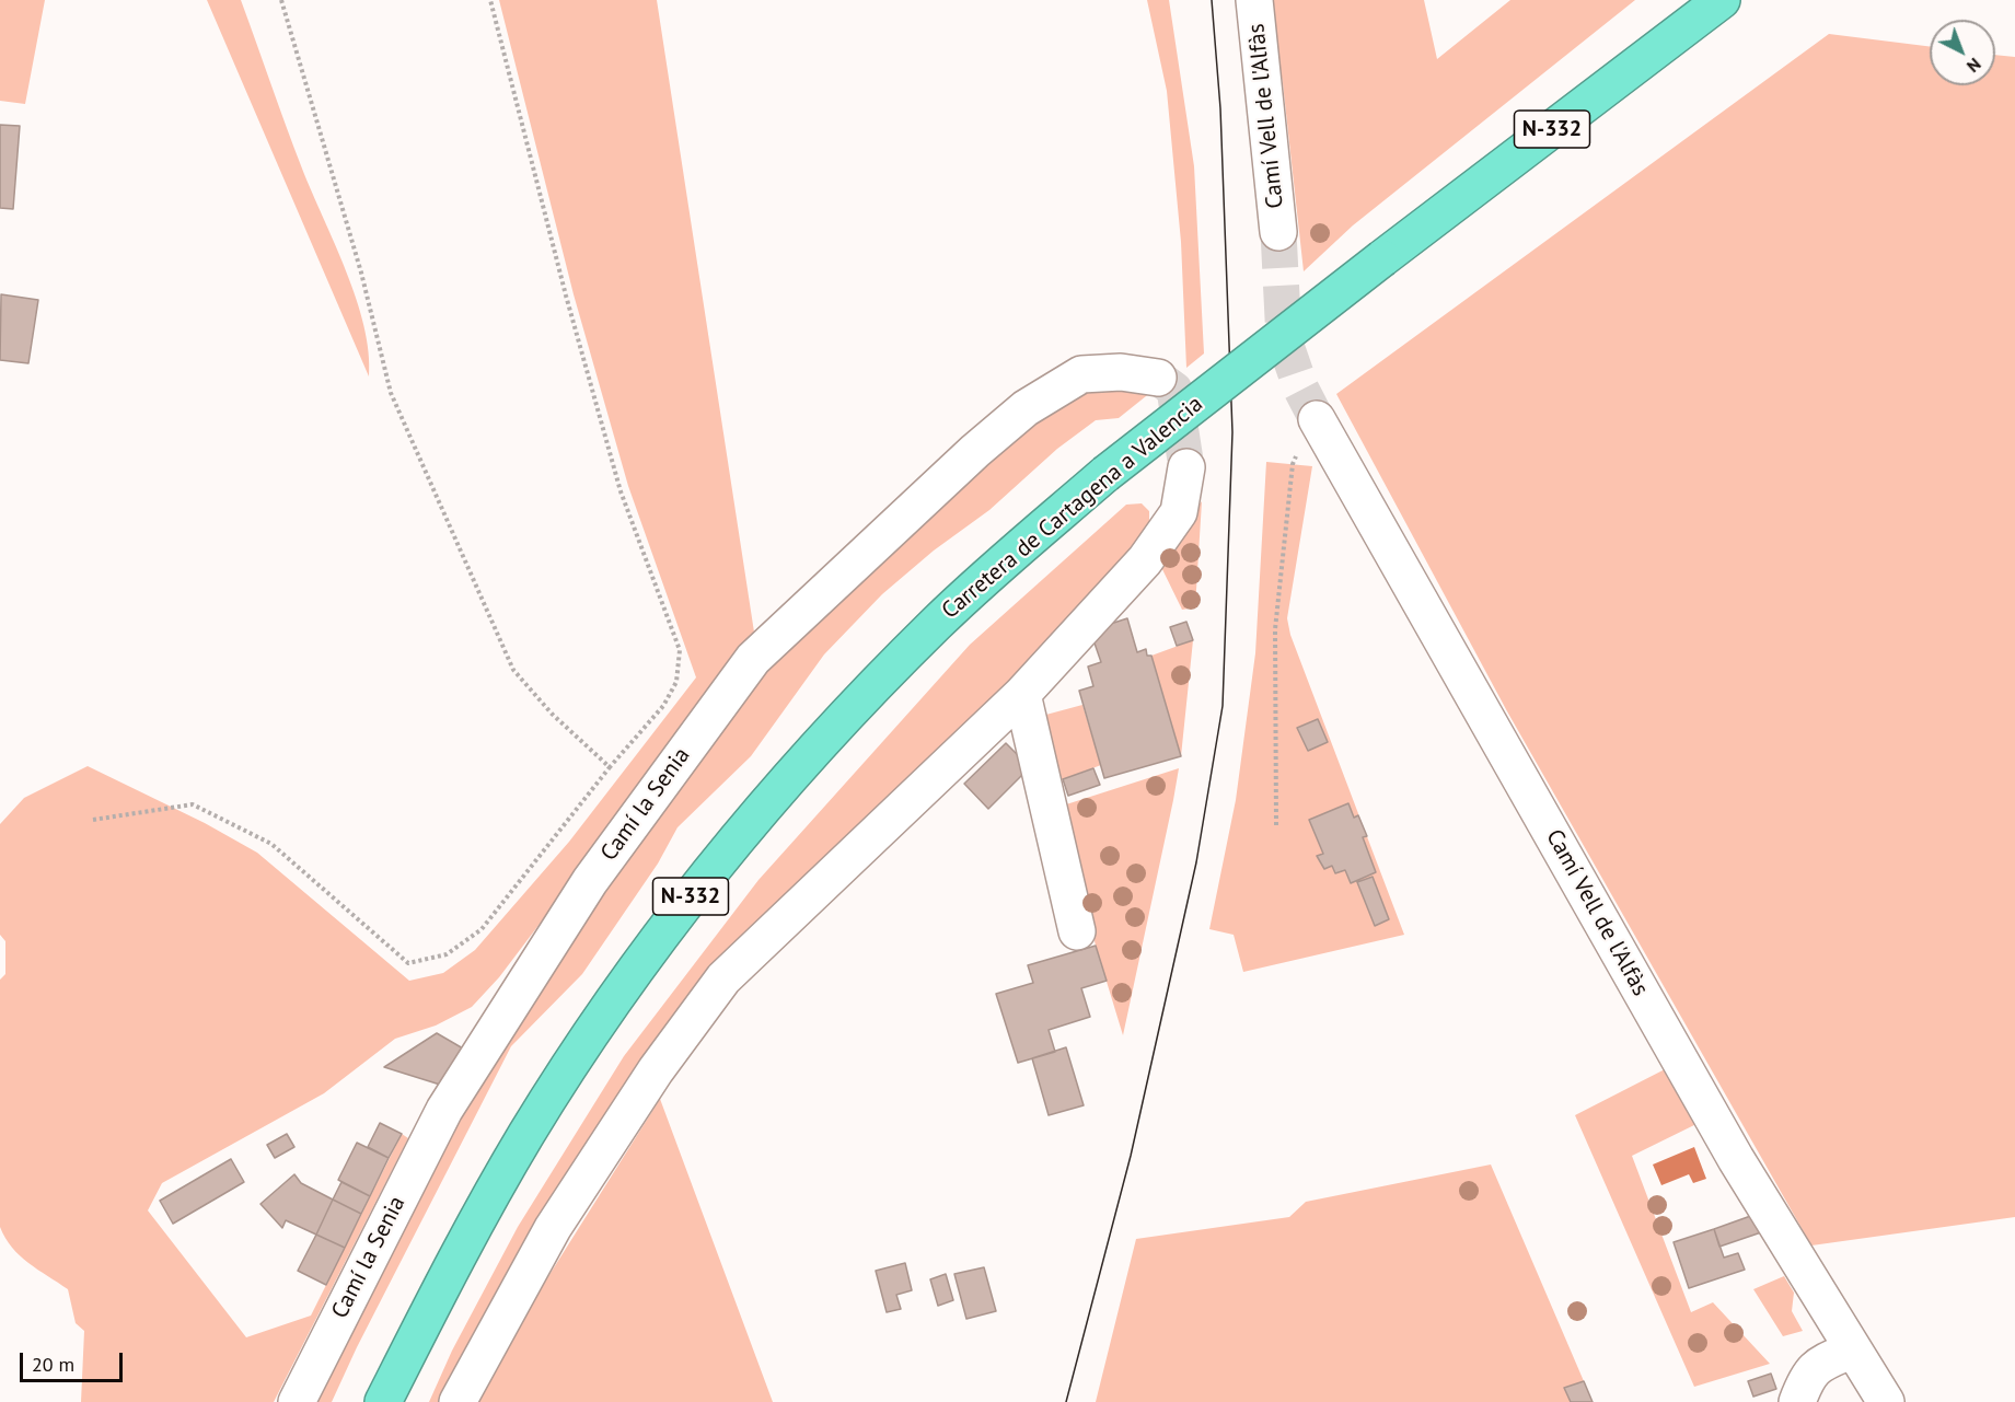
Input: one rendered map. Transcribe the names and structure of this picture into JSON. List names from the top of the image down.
{
  "streets": {
    "highway": ["N-332", "Carretera de Cartagena a Valencia"],
    "street": ["Camí Vell de l'Alfàs", "Camí la Senia"]
  },
  "scale_bar": "20 m",
  "north": "bottom right"
}
